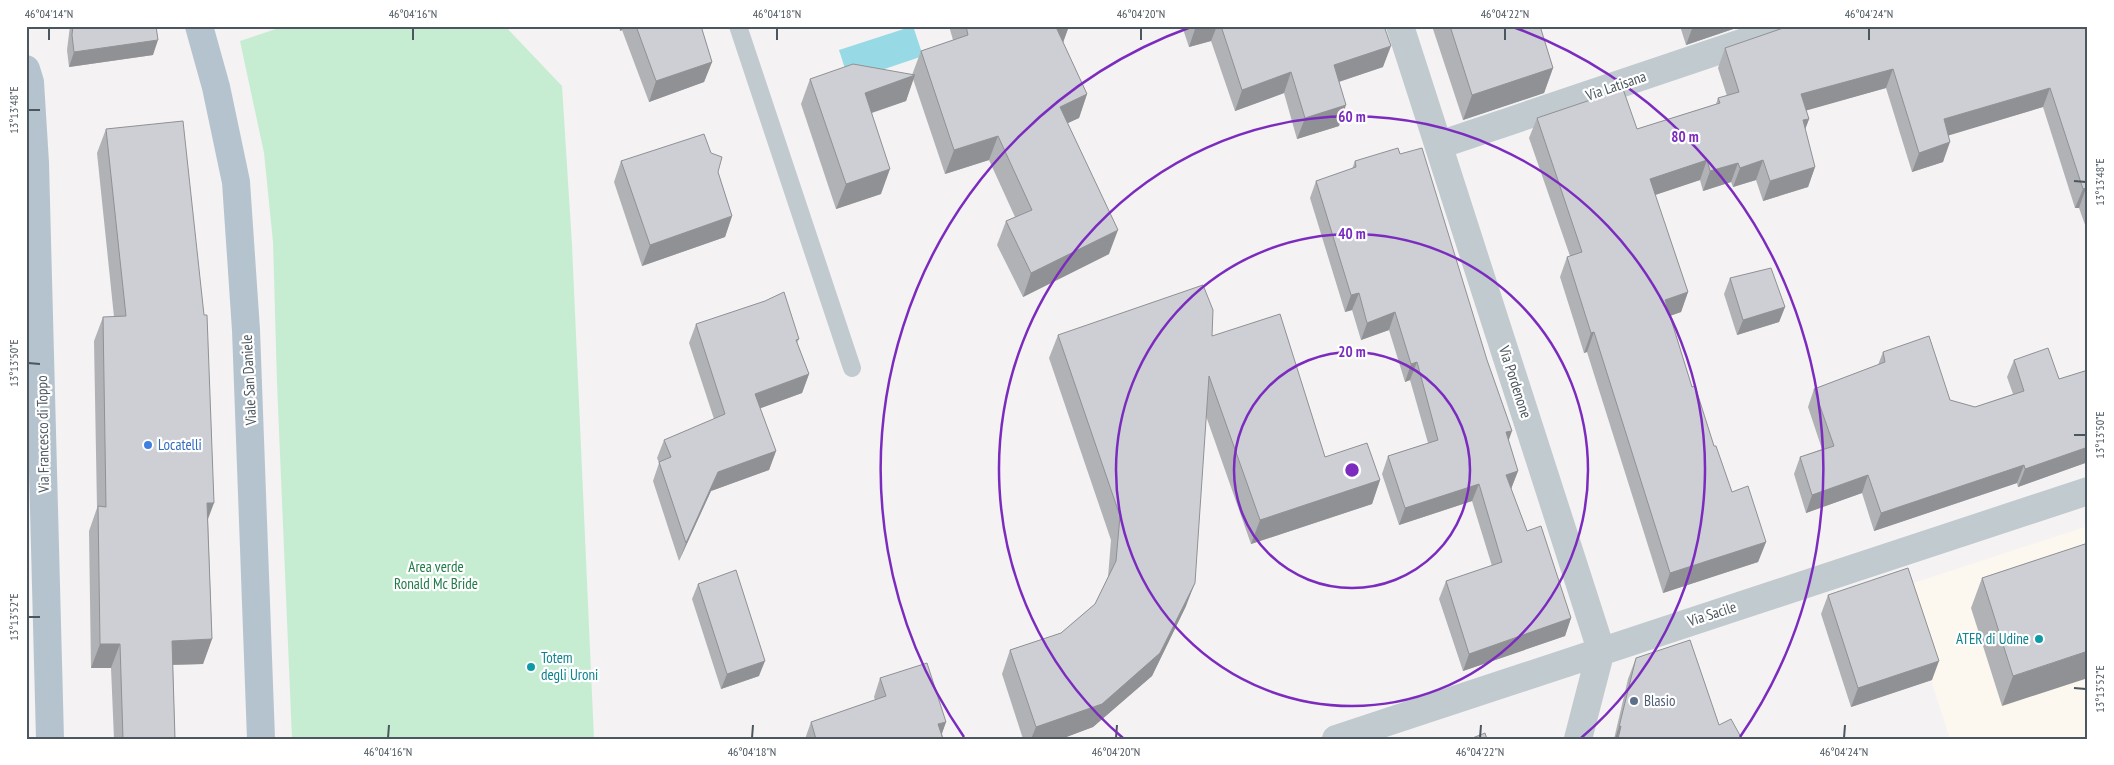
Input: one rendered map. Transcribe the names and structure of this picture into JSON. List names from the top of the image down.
{
  "streets": {
    "main road": ["Viale San Daniele", "Via Francesco di Toppo"],
    "street": ["Via Latisana", "Via Pordenone", "Via Sacile"]
  },
  "crossings": [
    ["Via Latisana", "Via Pordenone"],
    ["Via Pordenone", "Via Sacile"]
  ],
  "parks": ["Area verde Ronald Mc Bride"],
  "places": [
    "Locatelli",
    "ATER di Udine",
    "Totem degli Uroni",
    "Blasio"
  ],
  "coordinates": [
    "46°04'14\"N",
    "46°04'16\"N",
    "46°04'18\"N",
    "46°04'20\"N",
    "46°04'22\"N",
    "46°04'24\"N",
    "13°13'48\"E",
    "13°13'50\"E",
    "13°13'52\"E"
  ],
  "rings": [
    "60 m",
    "80 m",
    "40 m",
    "20 m"
  ]
}
